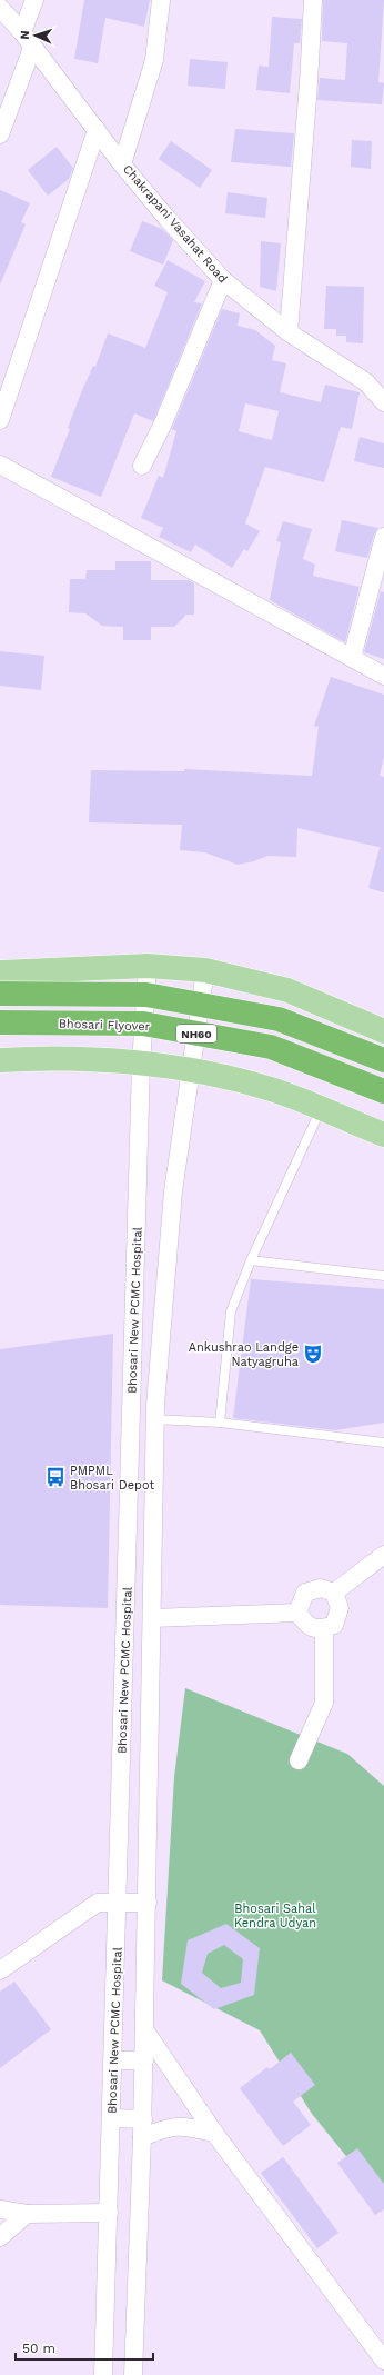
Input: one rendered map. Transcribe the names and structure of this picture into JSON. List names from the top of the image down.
{
  "streets": {
    "highway": ["Bhosari Flyover", "NH60"],
    "street": ["Chakrapani Vasahat Road", "Bhosari New PCMC Hospital"]
  },
  "parks": ["Bhosari Sahal Kendra Udyan"],
  "places": {
    "theatre": ["Ankushrao Landge Natyagruha"],
    "bus stop": ["PMPML Bhosari Depot"]
  },
  "scale_bar": "50 m",
  "north": "left"
}
